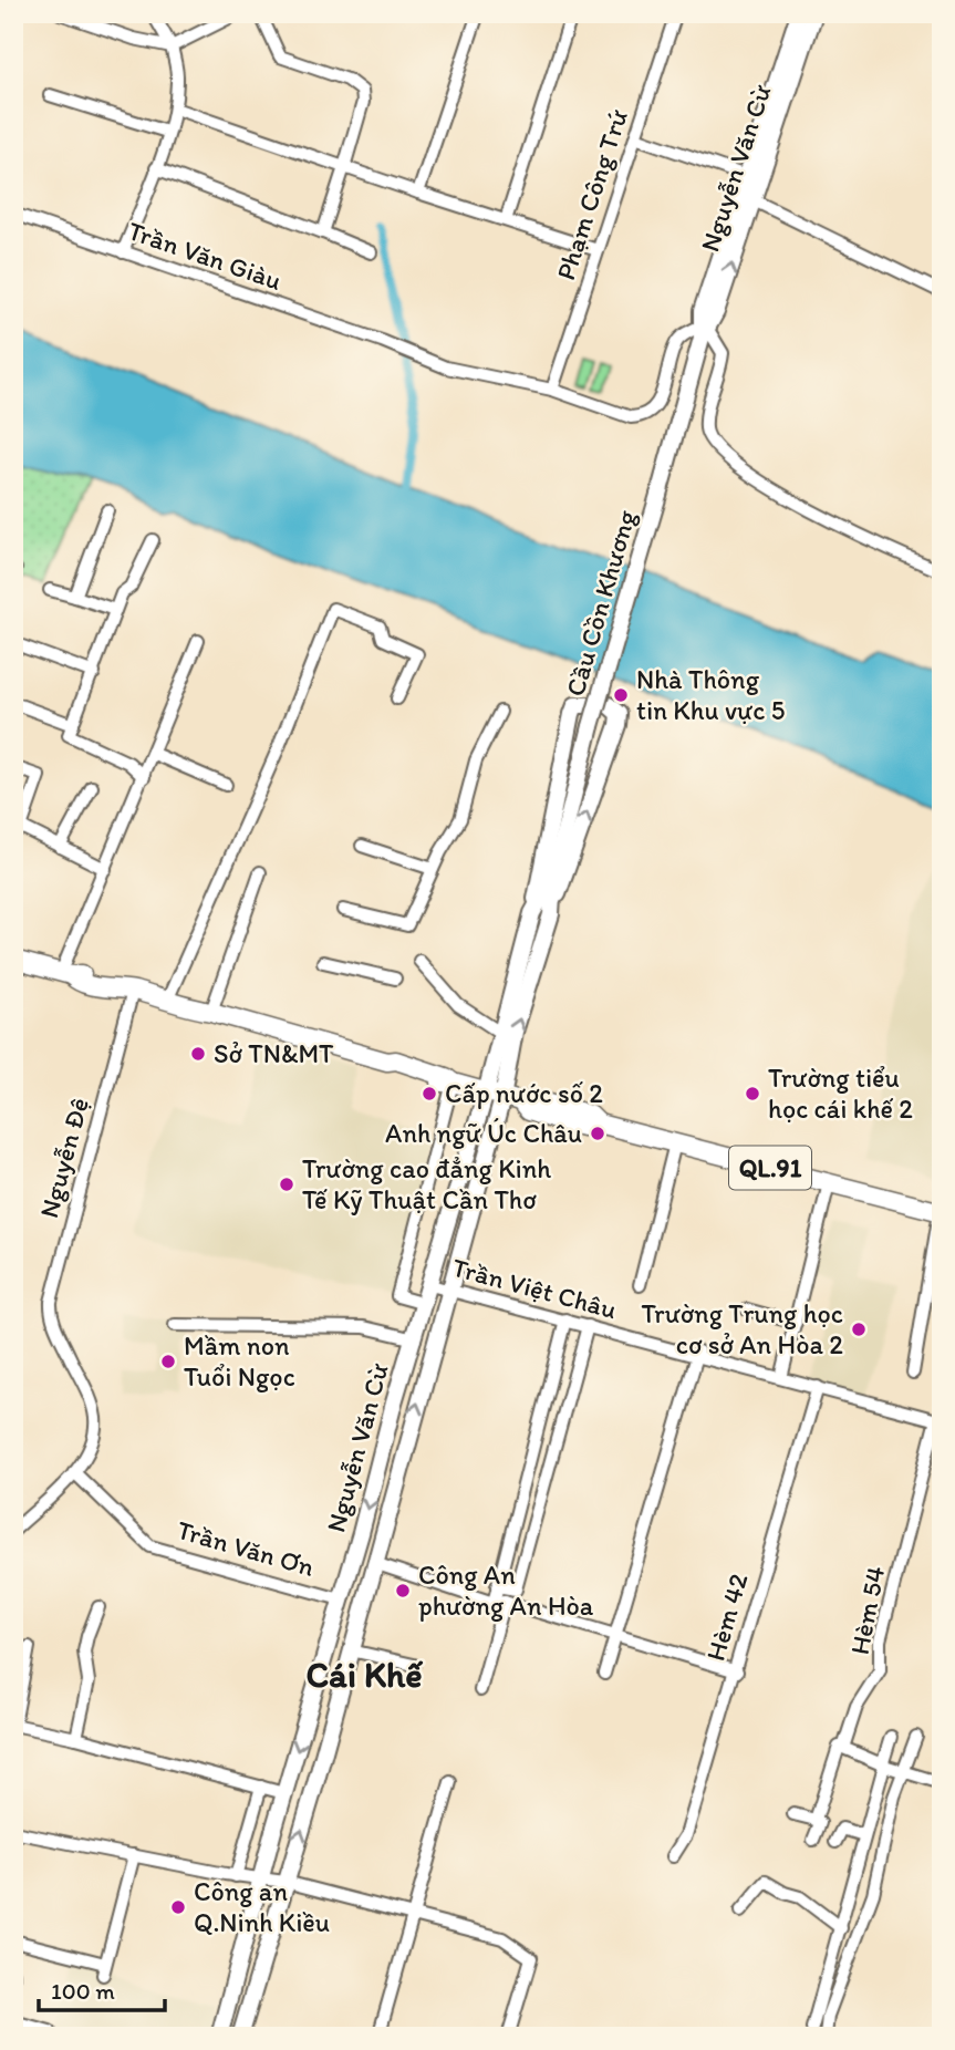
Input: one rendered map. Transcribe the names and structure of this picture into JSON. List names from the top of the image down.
{
  "streets": {
    "highway": ["QL.91"],
    "main road": ["Nguyễn Văn Cừ", "Cầu Cồn Khương"],
    "street": [
      "Phạm Công Trứ",
      "Trần Văn Giàu",
      "Nguyễn Đệ",
      "Trần Việt Châu",
      "Trần Văn Ơn",
      "Hèm 54",
      "Hèm 42"
    ]
  },
  "crossings": [
    ["Nguyễn Văn Cừ", "Cầu Cồn Khương"],
    ["Nguyễn Văn Cừ", "QL.91"],
    ["Nguyễn Văn Cừ", "Trần Việt Châu"],
    ["Nguyễn Văn Cừ", "Trần Văn Ơn"],
    ["Phạm Công Trứ", "Trần Văn Giàu"],
    ["Nguyễn Đệ", "QL.91"],
    ["Nguyễn Đệ", "Trần Văn Ơn"],
    ["Trần Việt Châu", "Hèm 54"],
    ["Trần Việt Châu", "Hèm 42"]
  ],
  "districts": ["Cái Khế"],
  "places": [
    "Nhà Thông tin Khu vực 5",
    "Sở TN&MT",
    "Cấp nước số 2",
    "Trường tiểu học cái khế 2",
    "Anh ngữ Úc Châu",
    "Trường cao đẳng Kinh Tế Kỹ Thuật Cần Thơ",
    "Trường Trung học cơ sở An Hòa 2",
    "Mầm non Tuổi Ngọc",
    "Công An phường An Hòa",
    "Công an Q.Ninh Kiều"
  ],
  "scale_bar": "100 m"
}
